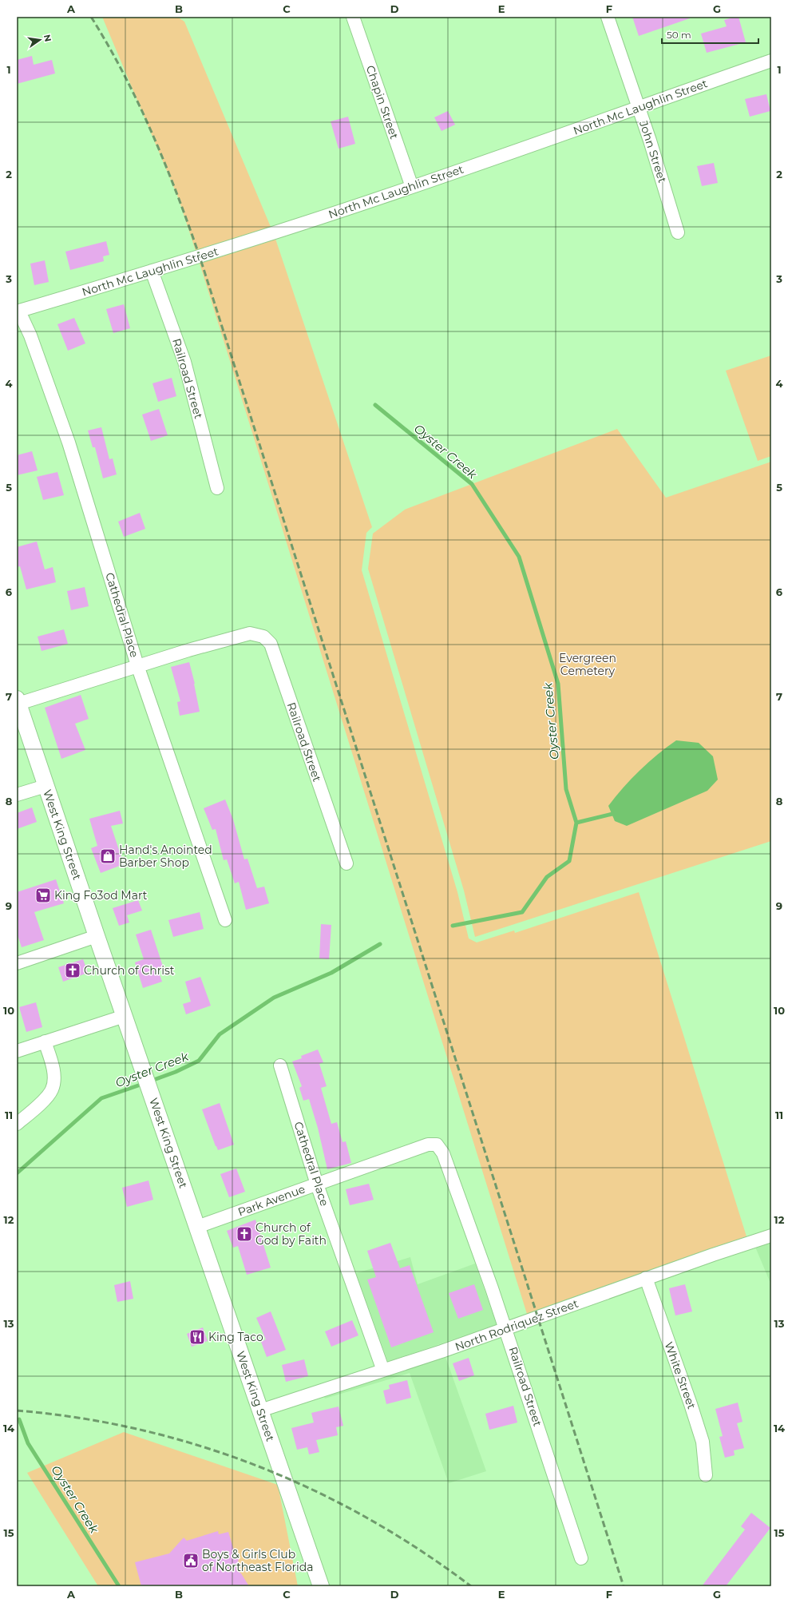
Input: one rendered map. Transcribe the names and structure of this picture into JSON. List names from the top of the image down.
{
  "streets": {
    "main road": ["West King Street"],
    "street": [
      "Chapin Street",
      "North Mc Laughlin Street",
      "John Street",
      "Railroad Street",
      "Cathedral Place",
      "Park Avenue",
      "North Rodriquez Street",
      "White Street"
    ]
  },
  "crossings": [
    ["Chapin Street", "North Mc Laughlin Street"],
    ["North Mc Laughlin Street", "John Street"],
    ["North Mc Laughlin Street", "Railroad Street"],
    ["North Mc Laughlin Street", "Cathedral Place"],
    ["Railroad Street", "Cathedral Place"],
    ["Railroad Street", "Park Avenue"],
    ["Railroad Street", "North Rodriquez Street"],
    ["Cathedral Place", "Park Avenue"],
    ["Cathedral Place", "North Rodriquez Street"],
    ["West King Street", "Park Avenue"],
    ["West King Street", "North Rodriquez Street"],
    ["North Rodriquez Street", "White Street"]
  ],
  "water": ["Oyster Creek"],
  "parks": ["Evergreen Cemetery"],
  "places": {
    "shop": ["Hand's Anointed Barber Shop"],
    "supermarket": ["King Fo3od Mart"],
    "church": ["Church of Christ", "Church of God by Faith"],
    "restaurant": ["King Taco"],
    "public building": ["Boys & Girls Club of Northeast Florida"]
  },
  "scale_bar": "50 m",
  "north": "right",
  "grid": {
    "columns": [
      "A",
      "B",
      "C",
      "D",
      "E",
      "F",
      "G"
    ],
    "rows": [
      "1",
      "2",
      "3",
      "4",
      "5",
      "6",
      "7",
      "8",
      "9",
      "10",
      "11",
      "12",
      "13",
      "14",
      "15"
    ]
  }
}
